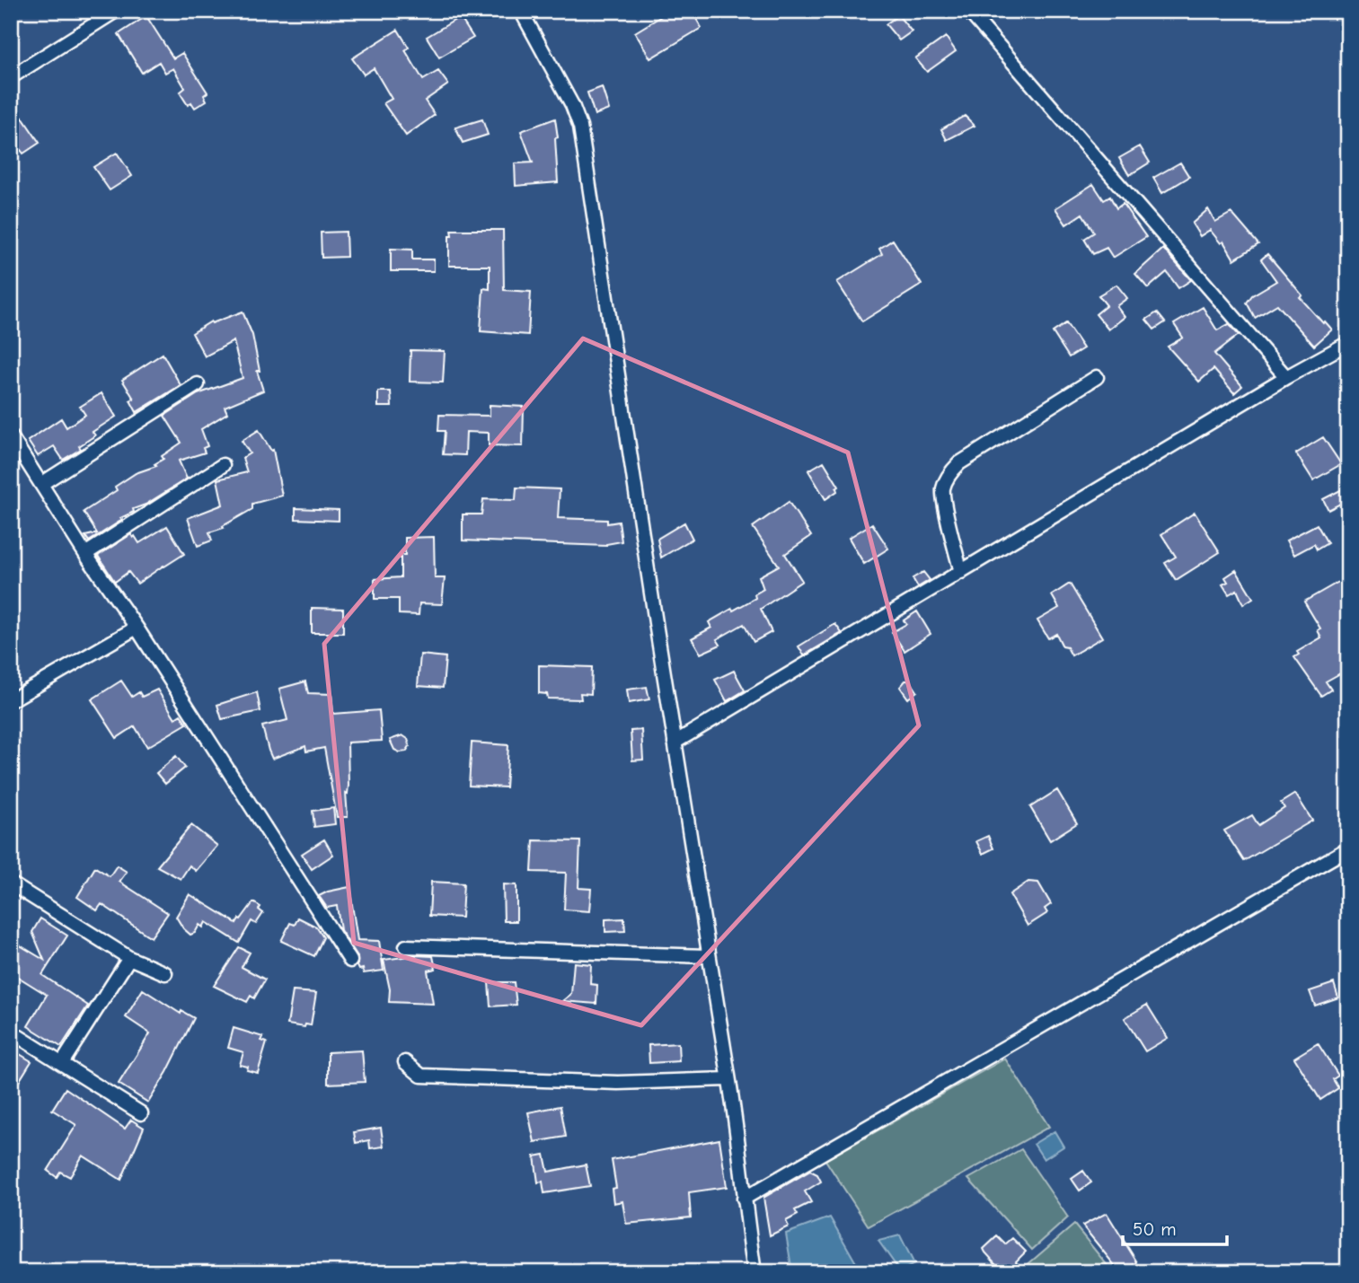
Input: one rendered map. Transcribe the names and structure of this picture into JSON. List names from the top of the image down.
{
  "scale_bar": "50 m"
}
